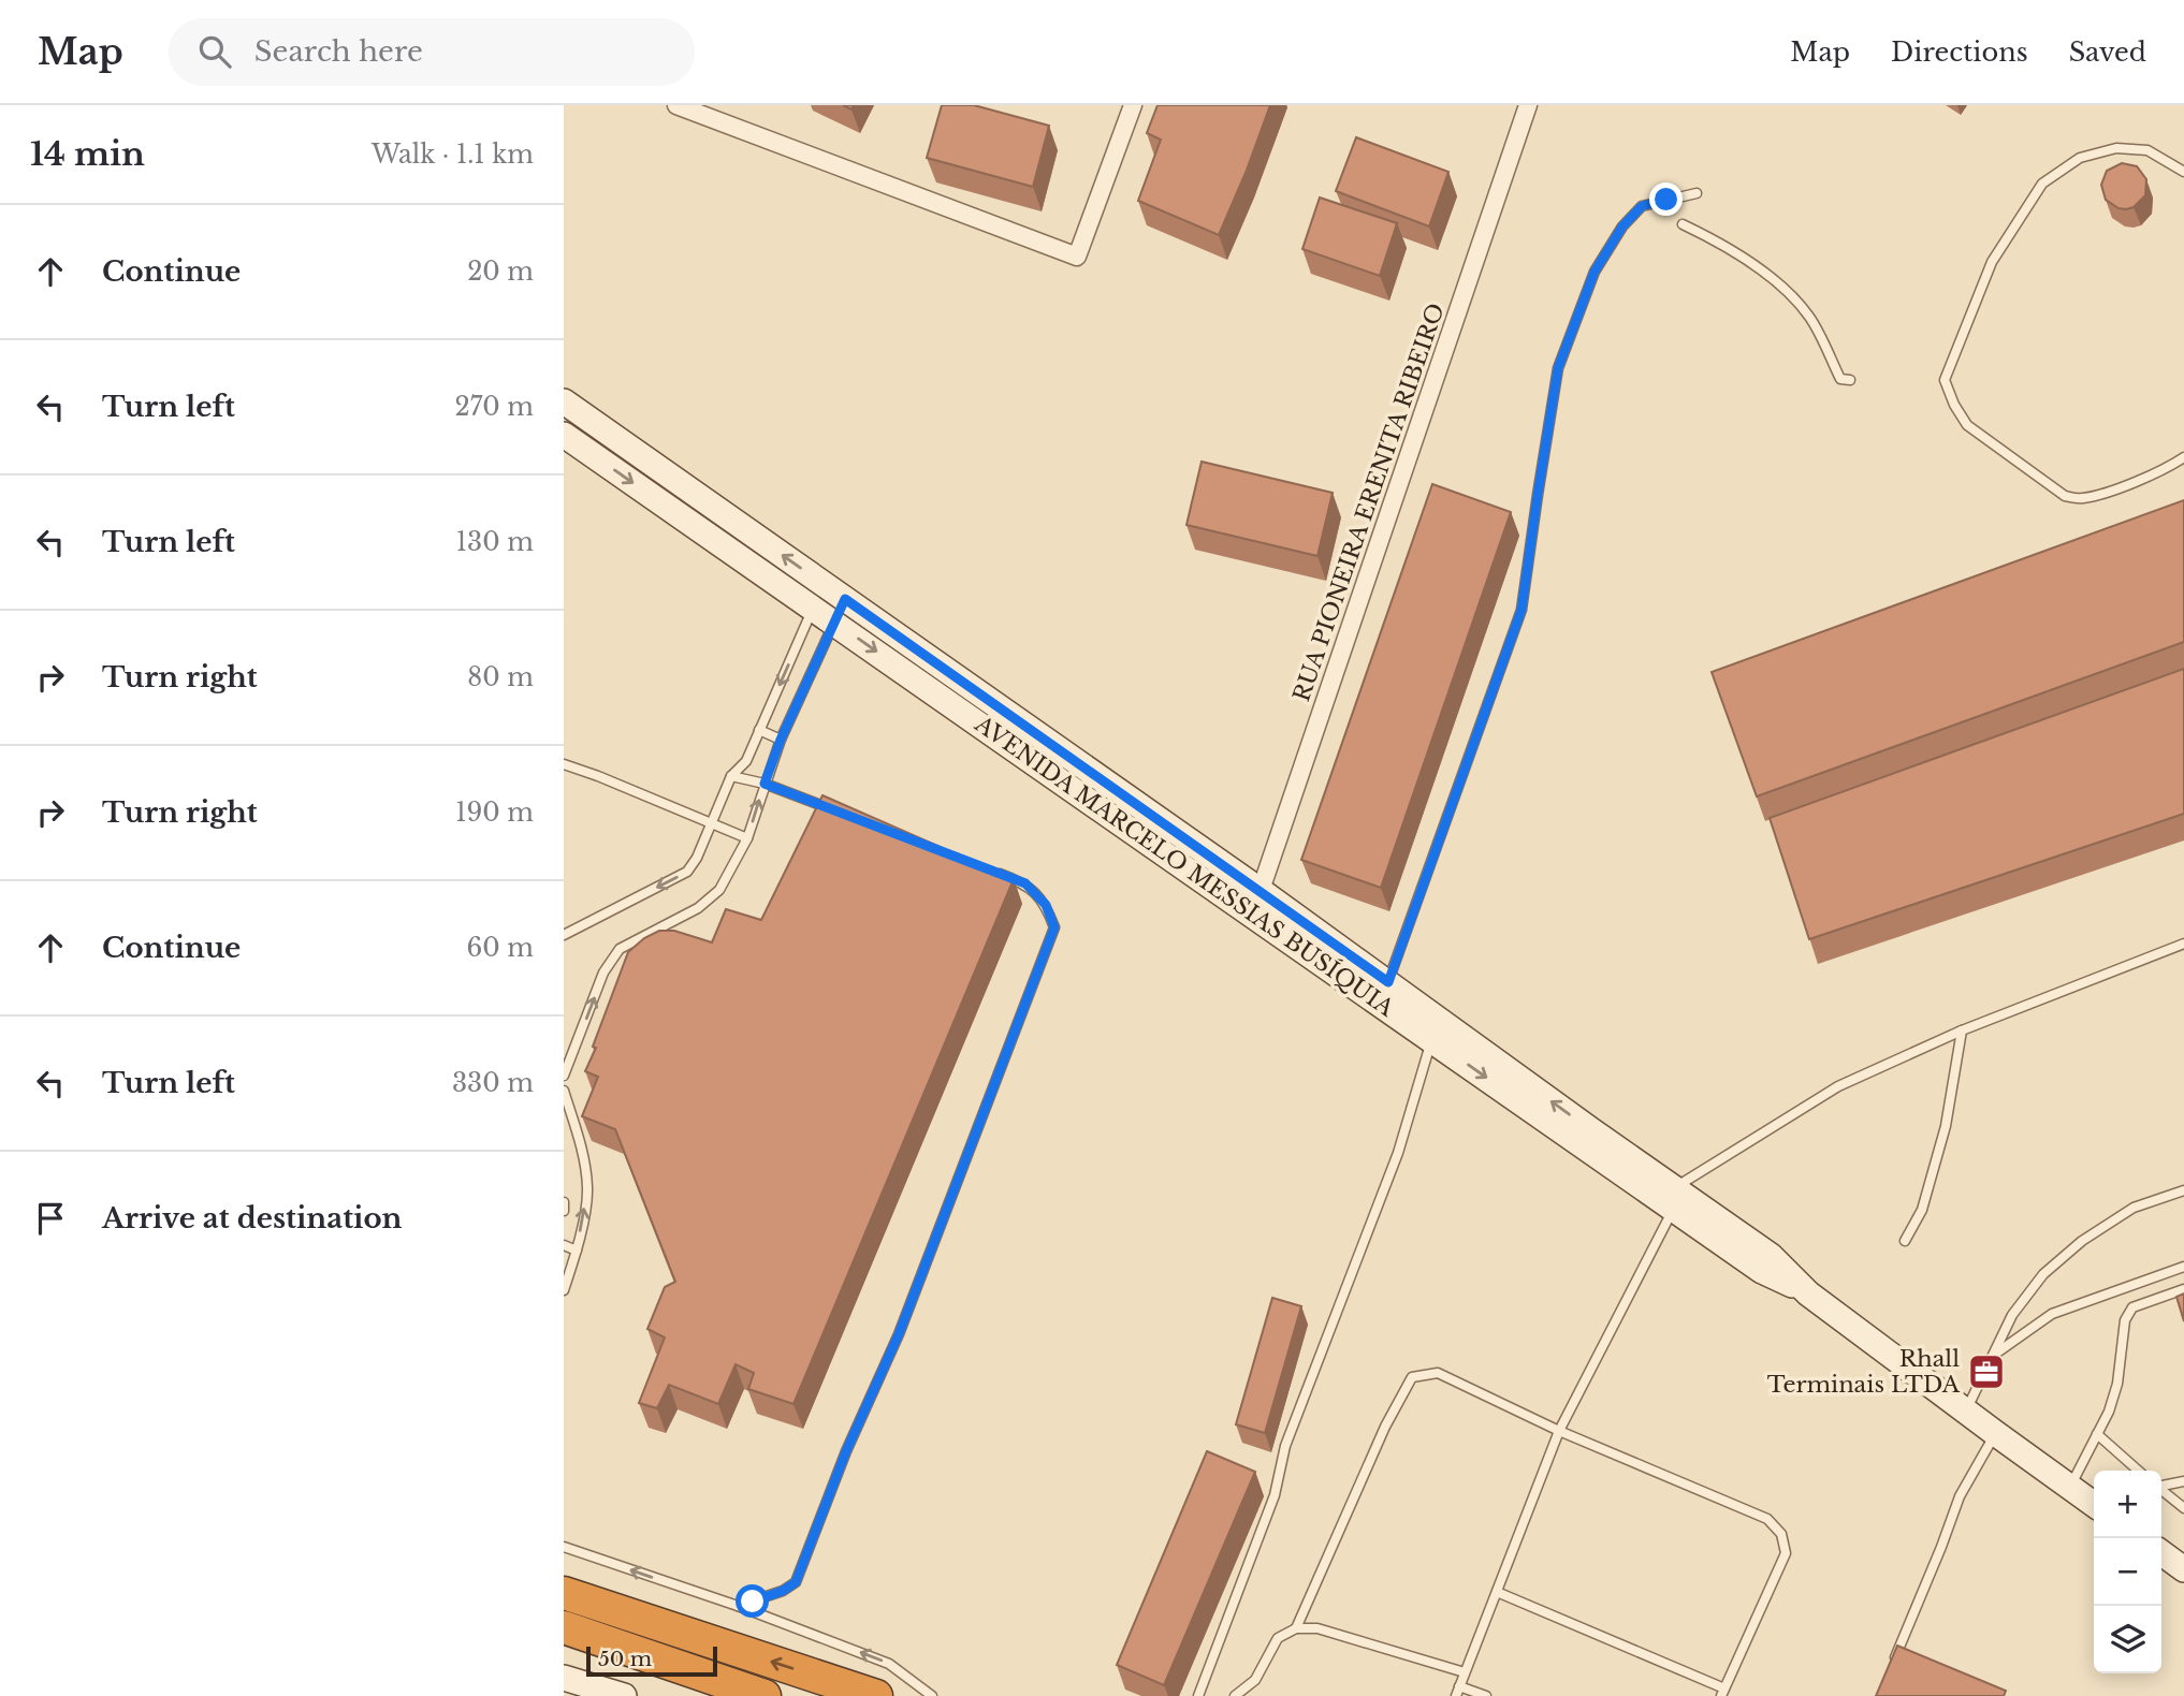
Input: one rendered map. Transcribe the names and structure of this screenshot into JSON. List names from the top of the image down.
{
  "streets": {
    "street": ["RUA PIONEIRA ERENITA RIBEIRO", "AVENIDA MARCELO MESSIAS BUSÍQUIA"]
  },
  "crossings": [
    ["RUA PIONEIRA ERENITA RIBEIRO", "AVENIDA MARCELO MESSIAS BUSÍQUIA"]
  ],
  "places": {
    "office": ["Rhall Terminais LTDA"]
  },
  "scale_bar": "50 m",
  "page": {
    "header": "Map",
    "search": "Search here",
    "nav": ["Map", "Directions", "Saved"],
    "heading": ["14 min", "Walk · 1.1 km"],
    "list": [
      ["Continue", "20 m"],
      ["Turn left", "270 m"],
      ["Turn left", "130 m"],
      ["Turn right", "80 m"],
      ["Turn right", "190 m"],
      ["Continue", "60 m"],
      ["Turn left", "330 m"],
      "Arrive at destination"
    ],
    "map_buttons": ["+", "−"],
    "scale": "50 m"
  }
}
